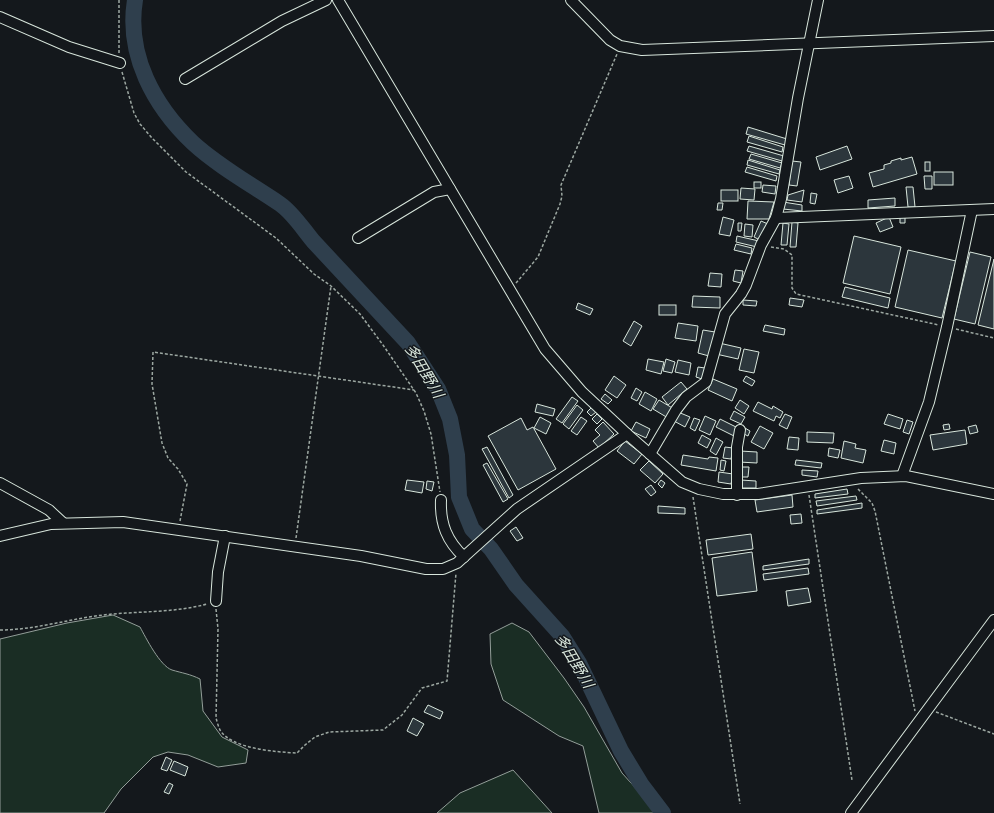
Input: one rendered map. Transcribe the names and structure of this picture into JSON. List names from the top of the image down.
{
  "water": ["多田野川"]
}
